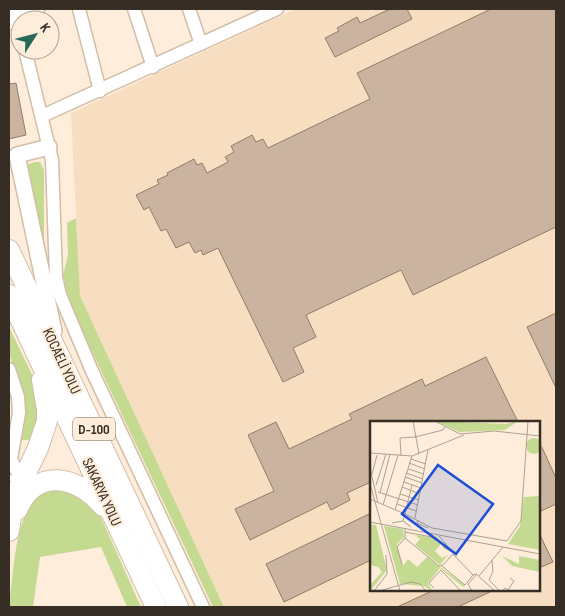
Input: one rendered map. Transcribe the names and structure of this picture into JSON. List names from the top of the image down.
{
  "streets": {
    "highway": ["KOCAELİ YOLU", "D-100", "SAKARYA YOLU"]
  },
  "north": "top right"
}
